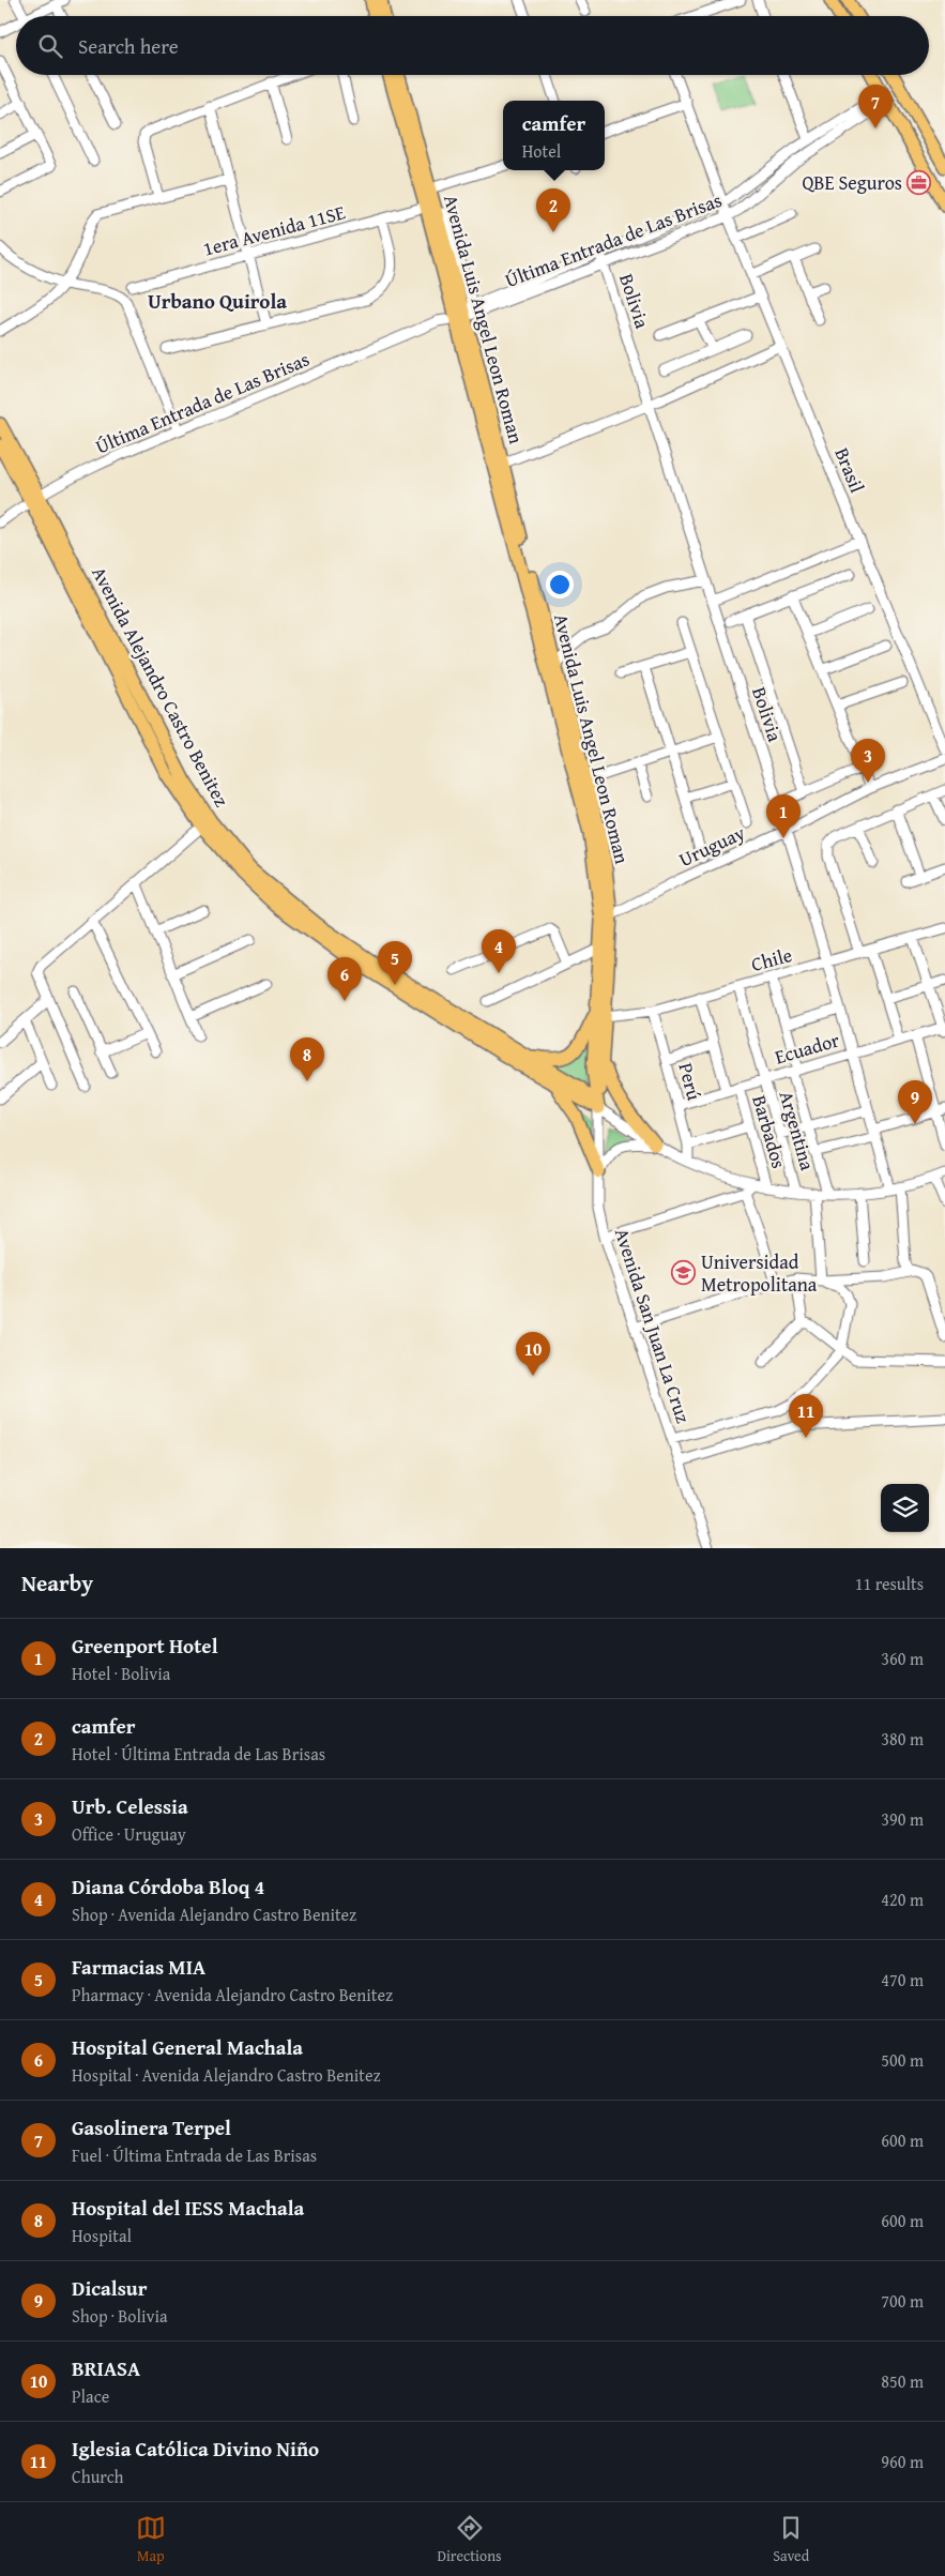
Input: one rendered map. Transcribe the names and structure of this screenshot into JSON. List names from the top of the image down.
{
  "streets": {
    "main road": ["Avenida Luis Angel Leon Roman", "Avenida Alejandro Castro Benitez"],
    "street": [
      "1era Avenida 11SE",
      "Última Entrada de Las Brisas",
      "Bolivia",
      "Brasil",
      "Uruguay",
      "Chile",
      "Ecuador",
      "Perú",
      "Argentina",
      "Barbados",
      "Avenida San Juan La Cruz"
    ]
  },
  "crossings": [
    ["1era Avenida 11SE", "Avenida Luis Angel Leon Roman"],
    ["Última Entrada de Las Brisas", "Bolivia"],
    ["Última Entrada de Las Brisas", "Avenida Luis Angel Leon Roman"],
    ["Última Entrada de Las Brisas", "Brasil"],
    ["Última Entrada de Las Brisas", "Avenida Alejandro Castro Benitez"],
    ["Bolivia", "Avenida Alejandro Castro Benitez"],
    ["Bolivia", "Uruguay"],
    ["Bolivia", "Chile"],
    ["Bolivia", "Ecuador"],
    ["Avenida Luis Angel Leon Roman", "Avenida Alejandro Castro Benitez"],
    ["Avenida Luis Angel Leon Roman", "Uruguay"],
    ["Avenida Luis Angel Leon Roman", "Chile"],
    ["Avenida Luis Angel Leon Roman", "Avenida San Juan La Cruz"],
    ["Avenida Alejandro Castro Benitez", "Perú"],
    ["Avenida Alejandro Castro Benitez", "Argentina"],
    ["Avenida Alejandro Castro Benitez", "Barbados"],
    ["Avenida Alejandro Castro Benitez", "Avenida San Juan La Cruz"],
    ["Chile", "Perú"],
    ["Chile", "Argentina"],
    ["Ecuador", "Perú"],
    ["Ecuador", "Argentina"],
    ["Ecuador", "Barbados"]
  ],
  "districts": ["Urbano Quirola"],
  "places": {
    "office": ["QBE Seguros"],
    "school or university": ["Universidad Metropolitana"]
  },
  "page": {
    "search": "Search here",
    "pins": [
      "7",
      "2",
      "3",
      "1",
      "4",
      "5",
      "6",
      "8",
      "9",
      "10",
      "11"
    ],
    "popup": ["camfer", "Hotel"],
    "heading": ["Nearby", "11 results"],
    "list": [
      {
        "mark": "1",
        "name": "Greenport Hotel",
        "note": "Hotel · Bolivia",
        "value": "360 m"
      },
      {
        "mark": "2",
        "name": "camfer",
        "note": "Hotel · Última Entrada de Las Brisas",
        "value": "380 m"
      },
      {
        "mark": "3",
        "name": "Urb. Celessia",
        "note": "Office · Uruguay",
        "value": "390 m"
      },
      {
        "mark": "4",
        "name": "Diana Córdoba Bloq 4",
        "note": "Shop · Avenida Alejandro Castro Benitez",
        "value": "420 m"
      },
      {
        "mark": "5",
        "name": "Farmacias MIA",
        "note": "Pharmacy · Avenida Alejandro Castro Benitez",
        "value": "470 m"
      },
      {
        "mark": "6",
        "name": "Hospital General Machala",
        "note": "Hospital · Avenida Alejandro Castro Benitez",
        "value": "500 m"
      },
      {
        "mark": "7",
        "name": "Gasolinera Terpel",
        "note": "Fuel · Última Entrada de Las Brisas",
        "value": "600 m"
      },
      {
        "mark": "8",
        "name": "Hospital del IESS Machala",
        "note": "Hospital",
        "value": "600 m"
      },
      {
        "mark": "9",
        "name": "Dicalsur",
        "note": "Shop · Bolivia",
        "value": "700 m"
      },
      {
        "mark": "10",
        "name": "BRIASA",
        "note": "Place",
        "value": "850 m"
      },
      {
        "mark": "11",
        "name": "Iglesia Católica Divino Niño",
        "note": "Church",
        "value": "960 m"
      }
    ],
    "nav": ["Map", "Directions", "Saved"]
  }
}
